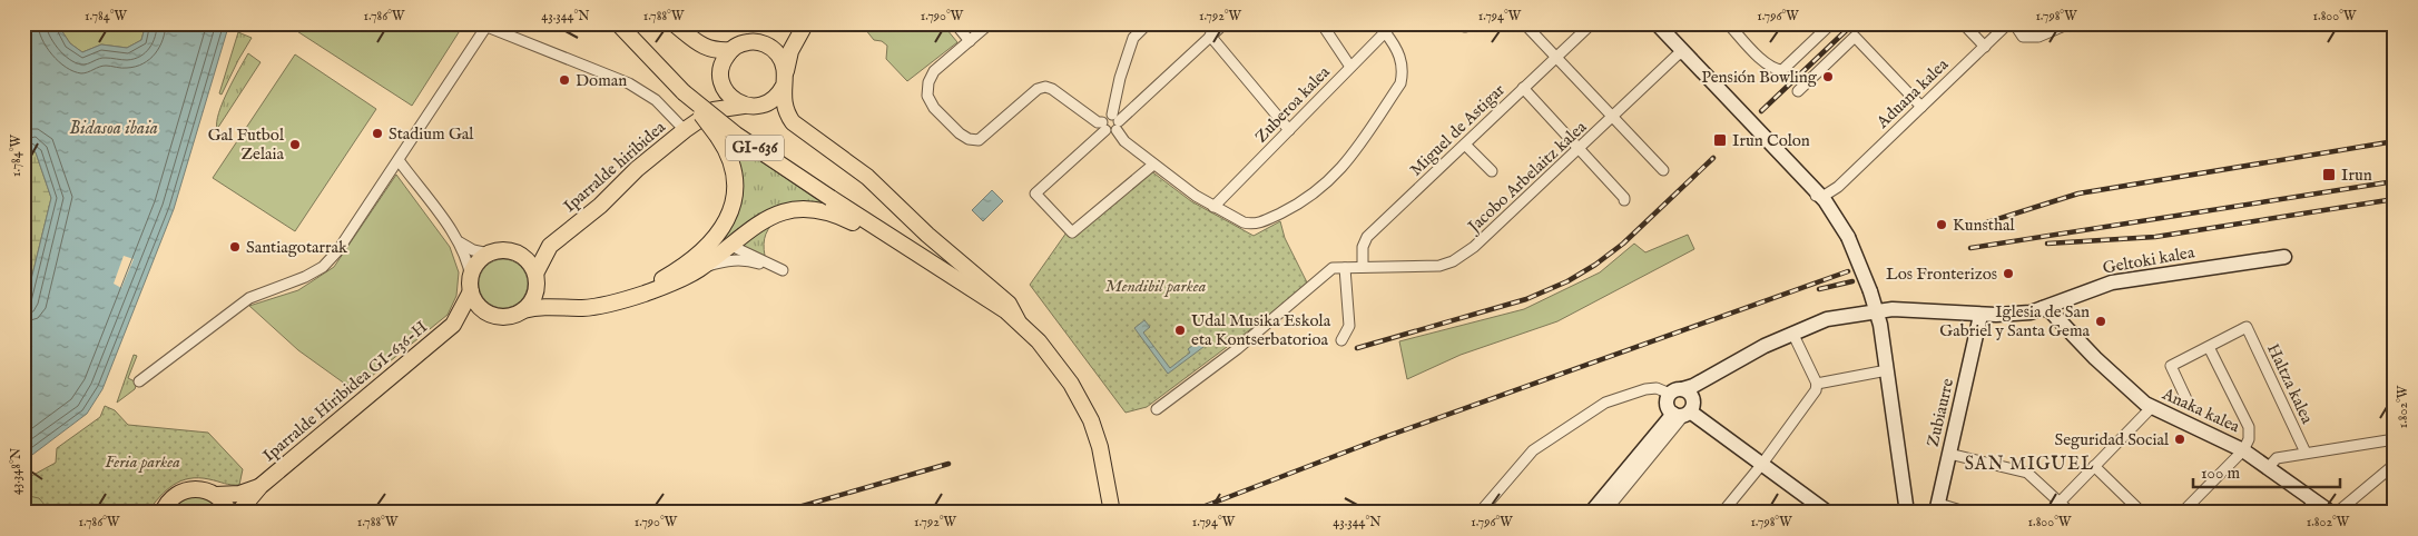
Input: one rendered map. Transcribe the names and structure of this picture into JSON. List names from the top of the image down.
{
  "streets": {
    "main road": ["GI-636", "Iparralde hiribidea", "Iparralde Hiribidea GI-636-H"],
    "street": [
      "Aduana kalea",
      "Zuberoa kalea",
      "Miguel de Astigar",
      "Jacobo Arbelaitz kalea",
      "Geltoki kalea",
      "Haltza kalea",
      "Anaka kalea",
      "Zubiaurre"
    ]
  },
  "crossings": [
    ["Miguel de Astigar", "Jacobo Arbelaitz kalea"],
    ["Iparralde hiribidea", "Iparralde Hiribidea GI-636-H"],
    ["Geltoki kalea", "Anaka kalea"],
    ["Geltoki kalea", "Zubiaurre"]
  ],
  "districts": ["SAN MIGUEL"],
  "water": ["Bidasoa ibaia"],
  "parks": ["Mendibil parkea", "Feria parkea"],
  "places": {
    "other": [
      "Pensión Bowling",
      "Doman",
      "Stadium Gal",
      "Gal Futbol Zelaia",
      "Kunsthal",
      "Santiagotarrak",
      "Los Fronterizos",
      "Iglesia de San Gabriel y Santa Gema",
      "Udal Musika Eskola eta Kontserbatorioa",
      "Seguridad Social"
    ],
    "transit": ["Irun Colon", "Irun"]
  },
  "scale_bar": "100 m",
  "coordinates": [
    "1.784°W",
    "1.786°W",
    "43.344°N",
    "1.788°W",
    "1.790°W",
    "1.792°W",
    "1.794°W",
    "1.796°W",
    "1.798°W",
    "1.800°W",
    "1.802°W",
    "43.348°N"
  ]
}
